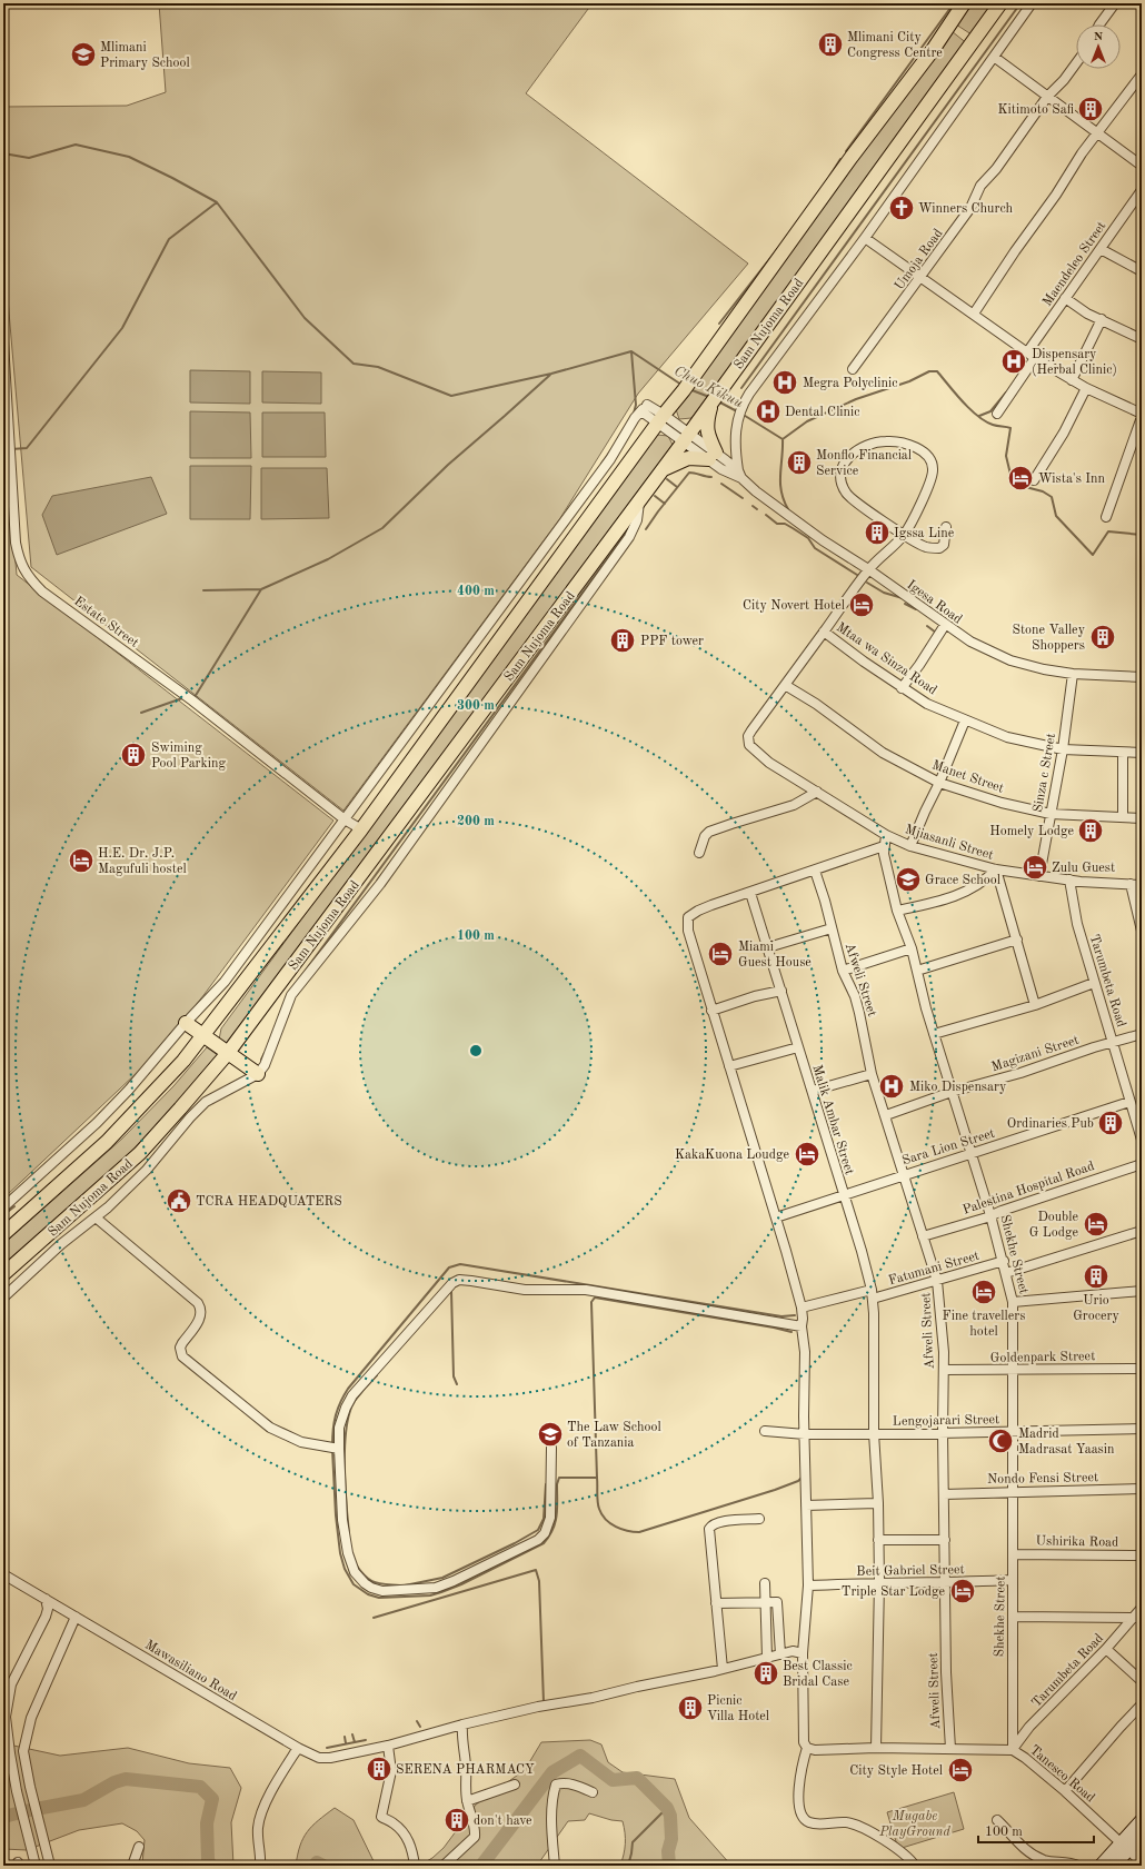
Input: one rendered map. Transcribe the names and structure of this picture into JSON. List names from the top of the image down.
{
  "streets": {
    "main road": ["Sam Nujoma Road"],
    "street": [
      "Umoja Road",
      "Maendeleo Street",
      "Igesa Road",
      "Estate Street",
      "Mtaa wa Sinza Road",
      "Sinza c Street",
      "Manet Street",
      "Mjiasanli Street",
      "Afweli Street",
      "Tarumbeta Road",
      "Magizani Street",
      "Malik Ambar Street",
      "Sara Lion Street",
      "Palestina Hospital Road",
      "Shekhe Street",
      "Fatumani Street",
      "Goldenpark Street",
      "Lengojarari Street",
      "Nondo Fensi Street",
      "Ushirika Road",
      "Beit Gabriel Street",
      "Mawasiliano Road",
      "Tanesco Road"
    ]
  },
  "crossings": [
    ["Sam Nujoma Road", "Igesa Road"],
    ["Sam Nujoma Road", "Estate Street"],
    ["Igesa Road", "Estate Street"],
    ["Igesa Road", "Sinza c Street"],
    ["Mtaa wa Sinza Road", "Sinza c Street"],
    ["Sinza c Street", "Manet Street"],
    ["Sinza c Street", "Mjiasanli Street"],
    ["Manet Street", "Mjiasanli Street"],
    ["Mjiasanli Street", "Tarumbeta Road"],
    ["Mjiasanli Street", "Shekhe Street"],
    ["Afweli Street", "Magizani Street"],
    ["Afweli Street", "Sara Lion Street"],
    ["Afweli Street", "Palestina Hospital Road"],
    ["Afweli Street", "Fatumani Street"],
    ["Afweli Street", "Goldenpark Street"],
    ["Afweli Street", "Lengojarari Street"],
    ["Afweli Street", "Nondo Fensi Street"],
    ["Afweli Street", "Beit Gabriel Street"],
    ["Afweli Street", "Tanesco Road"],
    ["Tarumbeta Road", "Magizani Street"],
    ["Tarumbeta Road", "Sara Lion Street"],
    ["Tarumbeta Road", "Shekhe Street"],
    ["Tarumbeta Road", "Tanesco Road"],
    ["Magizani Street", "Shekhe Street"],
    ["Malik Ambar Street", "Sara Lion Street"],
    ["Malik Ambar Street", "Fatumani Street"],
    ["Malik Ambar Street", "Lengojarari Street"],
    ["Malik Ambar Street", "Beit Gabriel Street"],
    ["Malik Ambar Street", "Tanesco Road"],
    ["Sara Lion Street", "Shekhe Street"],
    ["Palestina Hospital Road", "Shekhe Street"],
    ["Shekhe Street", "Fatumani Street"],
    ["Shekhe Street", "Goldenpark Street"],
    ["Shekhe Street", "Lengojarari Street"],
    ["Shekhe Street", "Nondo Fensi Street"],
    ["Shekhe Street", "Ushirika Road"],
    ["Shekhe Street", "Beit Gabriel Street"],
    ["Shekhe Street", "Tanesco Road"]
  ],
  "water": ["Chuo Kikuu"],
  "parks": ["Mugabe PlayGround"],
  "places": {
    "building": [
      "Mlimani City Congress Centre",
      "Kitimoto Safi",
      "Monflo Financial Service",
      "Igssa Line",
      "Stone Valley Shoppers",
      "PPF tower",
      "Swiming Pool Parking",
      "Homely Lodge",
      "Ordinaries Pub",
      "Urio Grocery",
      "Best Classic Bridal Case",
      "Picnic Villa Hotel",
      "SERENA PHARMACY",
      "don't have"
    ],
    "school or university": ["Mlimani Primary School", "Grace School", "The Law School of Tanzania"],
    "church": ["Winners Church"],
    "hospital": [
      "Dispensary (Herbal Clinic)",
      "Megra Polyclinic",
      "Dental Clinic",
      "Miko Dispensary"
    ],
    "hotel": [
      "Wista's Inn",
      "City Novert Hotel",
      "H.E. Dr. J.P. Magufuli hostel",
      "Zulu Guest",
      "Miami Guest House",
      "KakaKuona Loudge",
      "Double G Lodge",
      "Fine travellers hotel",
      "Triple Star Lodge",
      "City Style Hotel"
    ],
    "public building": ["TCRA HEADQUATERS"],
    "mosque": ["Madrid Madrasat Yaasin"]
  },
  "scale_bar": "100 m",
  "north": "top",
  "rings": [
    "400 m",
    "300 m",
    "200 m",
    "100 m"
  ]
}
